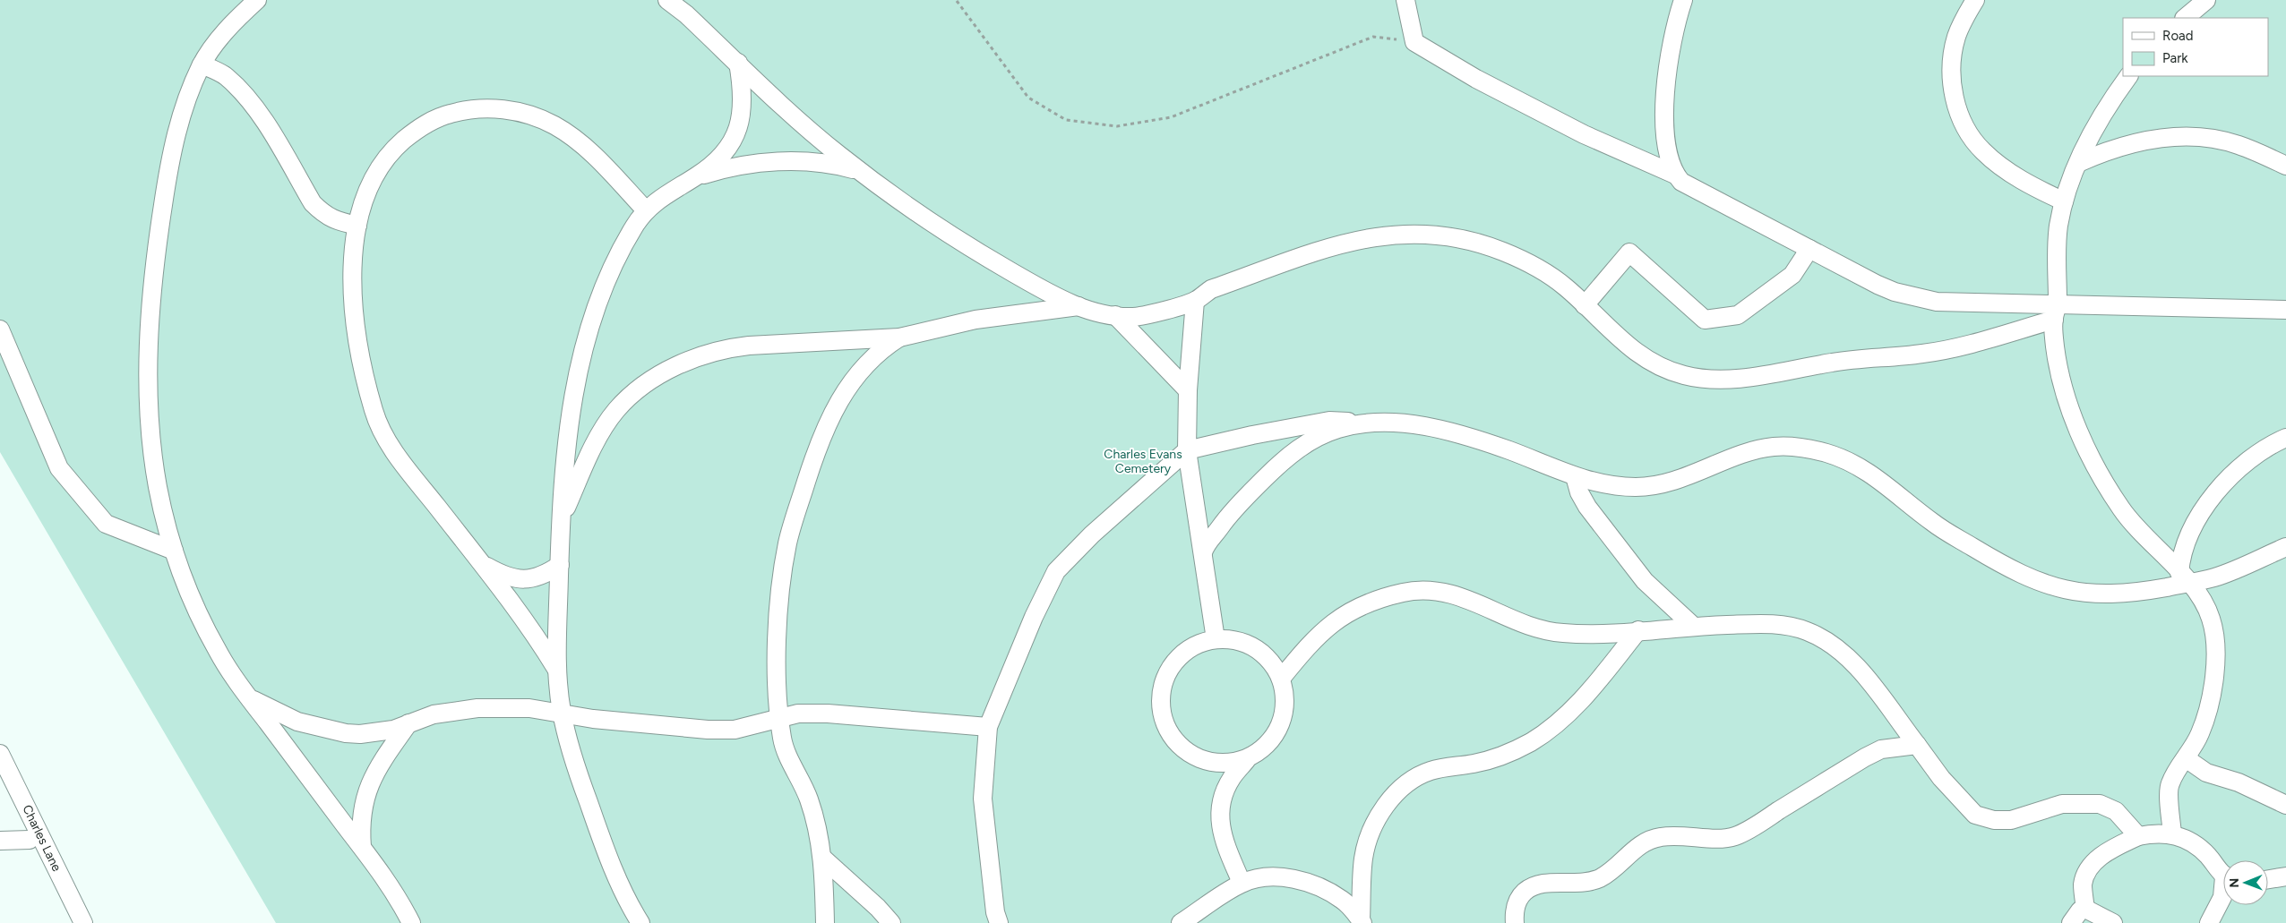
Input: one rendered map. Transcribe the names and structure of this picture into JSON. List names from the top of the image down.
{
  "streets": {
    "street": ["Charles Lane"]
  },
  "parks": ["Charles Evans Cemetery"],
  "legend": ["Road", "Park"],
  "north": "left"
}
